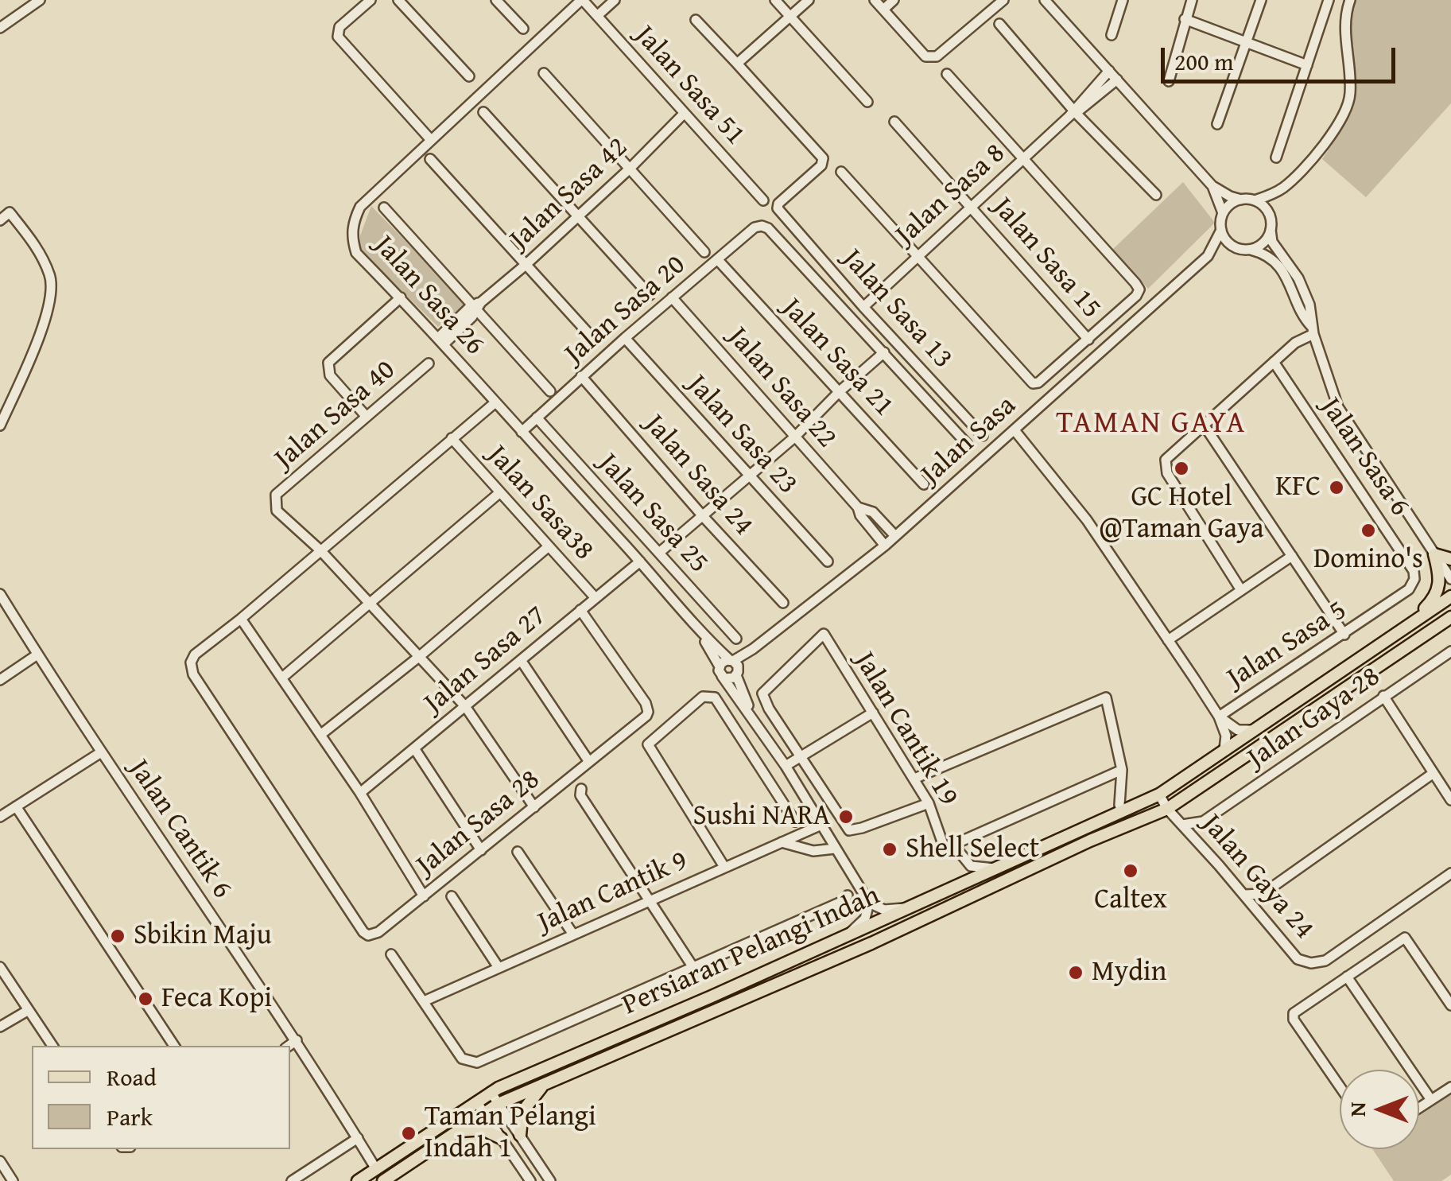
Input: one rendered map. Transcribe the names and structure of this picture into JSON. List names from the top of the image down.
{
  "streets": {
    "main road": ["Persiaran Pelangi Indah"],
    "street": [
      "Jalan Sasa 51",
      "Jalan Sasa 42",
      "Jalan Sasa 8",
      "Jalan Sasa 15",
      "Jalan Sasa 26",
      "Jalan Sasa 13",
      "Jalan Sasa 20",
      "Jalan Sasa 21",
      "Jalan Sasa 22",
      "Jalan Sasa 40",
      "Jalan Sasa 23",
      "Jalan Sasa",
      "Jalan Sasa 6",
      "Jalan Sasa 24",
      "Jalan Sasa38",
      "Jalan Sasa 25",
      "Jalan Sasa 5",
      "Jalan Sasa 27",
      "Jalan Gaya 28",
      "Jalan Cantik 19",
      "Jalan Sasa 28",
      "Jalan Cantik 6",
      "Jalan Gaya 24",
      "Jalan Cantik 9"
    ]
  },
  "crossings": [
    ["Jalan Sasa 51", "Jalan Sasa 42"],
    ["Jalan Sasa 51", "Jalan Sasa 26"],
    ["Jalan Sasa 42", "Jalan Sasa 26"],
    ["Jalan Sasa 8", "Jalan Sasa 15"],
    ["Jalan Sasa 8", "Jalan Sasa 13"],
    ["Jalan Sasa 26", "Jalan Sasa 20"],
    ["Jalan Sasa 26", "Jalan Sasa"],
    ["Jalan Sasa 26", "Jalan Sasa 27"],
    ["Jalan Sasa 20", "Jalan Sasa 21"],
    ["Jalan Sasa 20", "Jalan Sasa 22"],
    ["Jalan Sasa 20", "Jalan Sasa 23"],
    ["Jalan Sasa 20", "Jalan Sasa 24"],
    ["Jalan Sasa 20", "Jalan Sasa 25"],
    ["Jalan Sasa 22", "Jalan Sasa"],
    ["Jalan Sasa 6", "Jalan Sasa 5"],
    ["Jalan Sasa38", "Jalan Sasa 27"],
    ["Jalan Sasa 27", "Jalan Sasa 28"],
    ["Jalan Gaya 28", "Jalan Gaya 24"],
    ["Jalan Cantik 6", "Persiaran Pelangi Indah"],
    ["Jalan Gaya 24", "Persiaran Pelangi Indah"]
  ],
  "districts": ["TAMAN GAYA"],
  "places": [
    "GC Hotel @Taman Gaya",
    "KFC",
    "Domino's",
    "Sushi NARA",
    "Shell Select",
    "Caltex",
    "Sbikin Maju",
    "Mydin",
    "Feca Kopi",
    "Taman Pelangi Indah 1"
  ],
  "legend": ["Road", "Park"],
  "scale_bar": "200 m",
  "north": "left"
}
